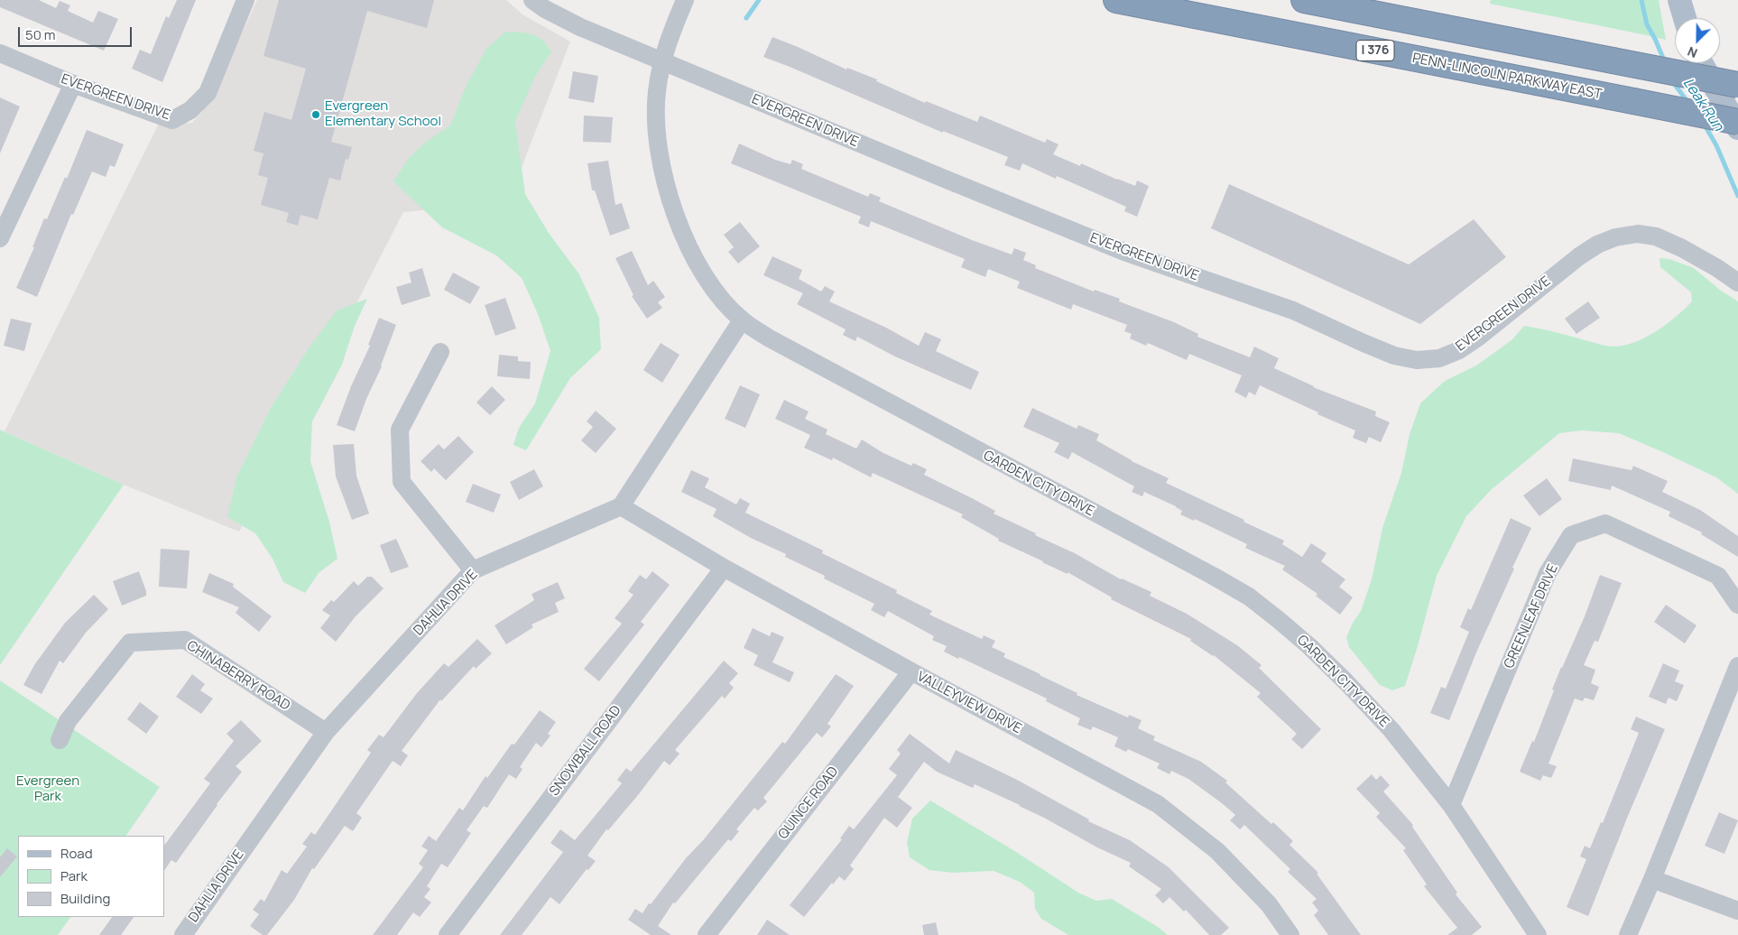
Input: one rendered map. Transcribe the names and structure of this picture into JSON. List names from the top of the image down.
{
  "streets": {
    "highway": ["I 376", "PENN-LINCOLN PARKWAY EAST"],
    "street": [
      "EVERGREEN DRIVE",
      "GARDEN CITY DRIVE",
      "DAHLIA DRIVE",
      "GREENLEAF DRIVE",
      "CHINABERRY ROAD",
      "VALLEYVIEW DRIVE",
      "SNOWBALL ROAD",
      "QUINCE ROAD"
    ]
  },
  "crossings": [
    ["EVERGREEN DRIVE", "GARDEN CITY DRIVE"],
    ["GARDEN CITY DRIVE", "GREENLEAF DRIVE"],
    ["DAHLIA DRIVE", "CHINABERRY ROAD"],
    ["DAHLIA DRIVE", "VALLEYVIEW DRIVE"],
    ["VALLEYVIEW DRIVE", "SNOWBALL ROAD"],
    ["VALLEYVIEW DRIVE", "QUINCE ROAD"]
  ],
  "water": ["Leak Run"],
  "parks": ["Evergreen Park"],
  "places": ["Evergreen Elementary School"],
  "legend": ["Road", "Park", "Building"],
  "scale_bar": "50 m",
  "north": "bottom left"
}
